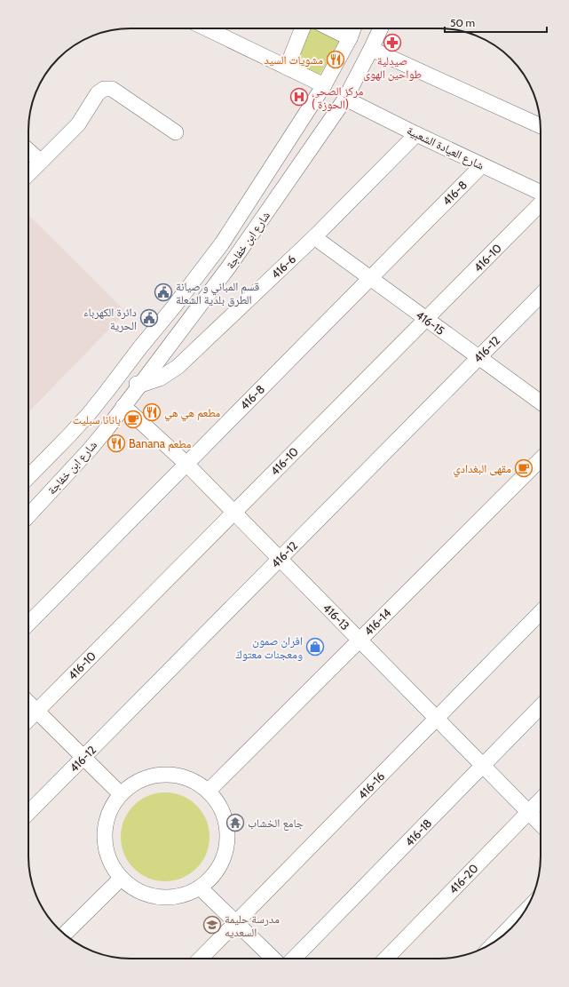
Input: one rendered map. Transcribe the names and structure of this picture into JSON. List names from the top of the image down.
{
  "streets": {
    "street": [
      "شارع العيادة الشعبية",
      "416-8",
      "شارع ابن خفاجة",
      "416-10",
      "416-6",
      "416-15",
      "416-12",
      "416-13",
      "416-14",
      "416-16",
      "416-18",
      "416-20"
    ]
  },
  "crossings": [
    ["شارع العيادة الشعبية", "416-8"],
    ["شارع العيادة الشعبية", "شارع ابن خفاجة"],
    ["شارع العيادة الشعبية", "416-6"],
    ["416-8", "416-15"],
    ["416-8", "416-13"],
    ["شارع ابن خفاجة", "416-6"],
    ["شارع ابن خفاجة", "416-13"],
    ["416-10", "416-15"],
    ["416-10", "416-13"],
    ["416-6", "416-15"],
    ["416-15", "416-12"],
    ["416-12", "416-13"],
    ["416-13", "416-14"],
    ["416-13", "416-16"],
    ["416-13", "416-18"],
    ["416-13", "416-20"]
  ],
  "places": {
    "pharmacy": ["صيدلية طواحين الهوى"],
    "restaurant": ["مشويات السيد", "مطعم هي هي", "Banana مطعم"],
    "hospital": ["مركز الصحي ( الحوزة)"],
    "public building": ["قسم المباني و صيانة الطرق بلدية الشعلة", "دائرة الكهرباء الحرية"],
    "cafe": ["بانانا سبليت", "مقهى البغدادي"],
    "shop": ["افران صمون ومعجنات معتوكَ"],
    "temple": ["جامع الخشاب"],
    "school or university": ["مدرسة حليمة السعديه"]
  },
  "scale_bar": "50 m"
}
